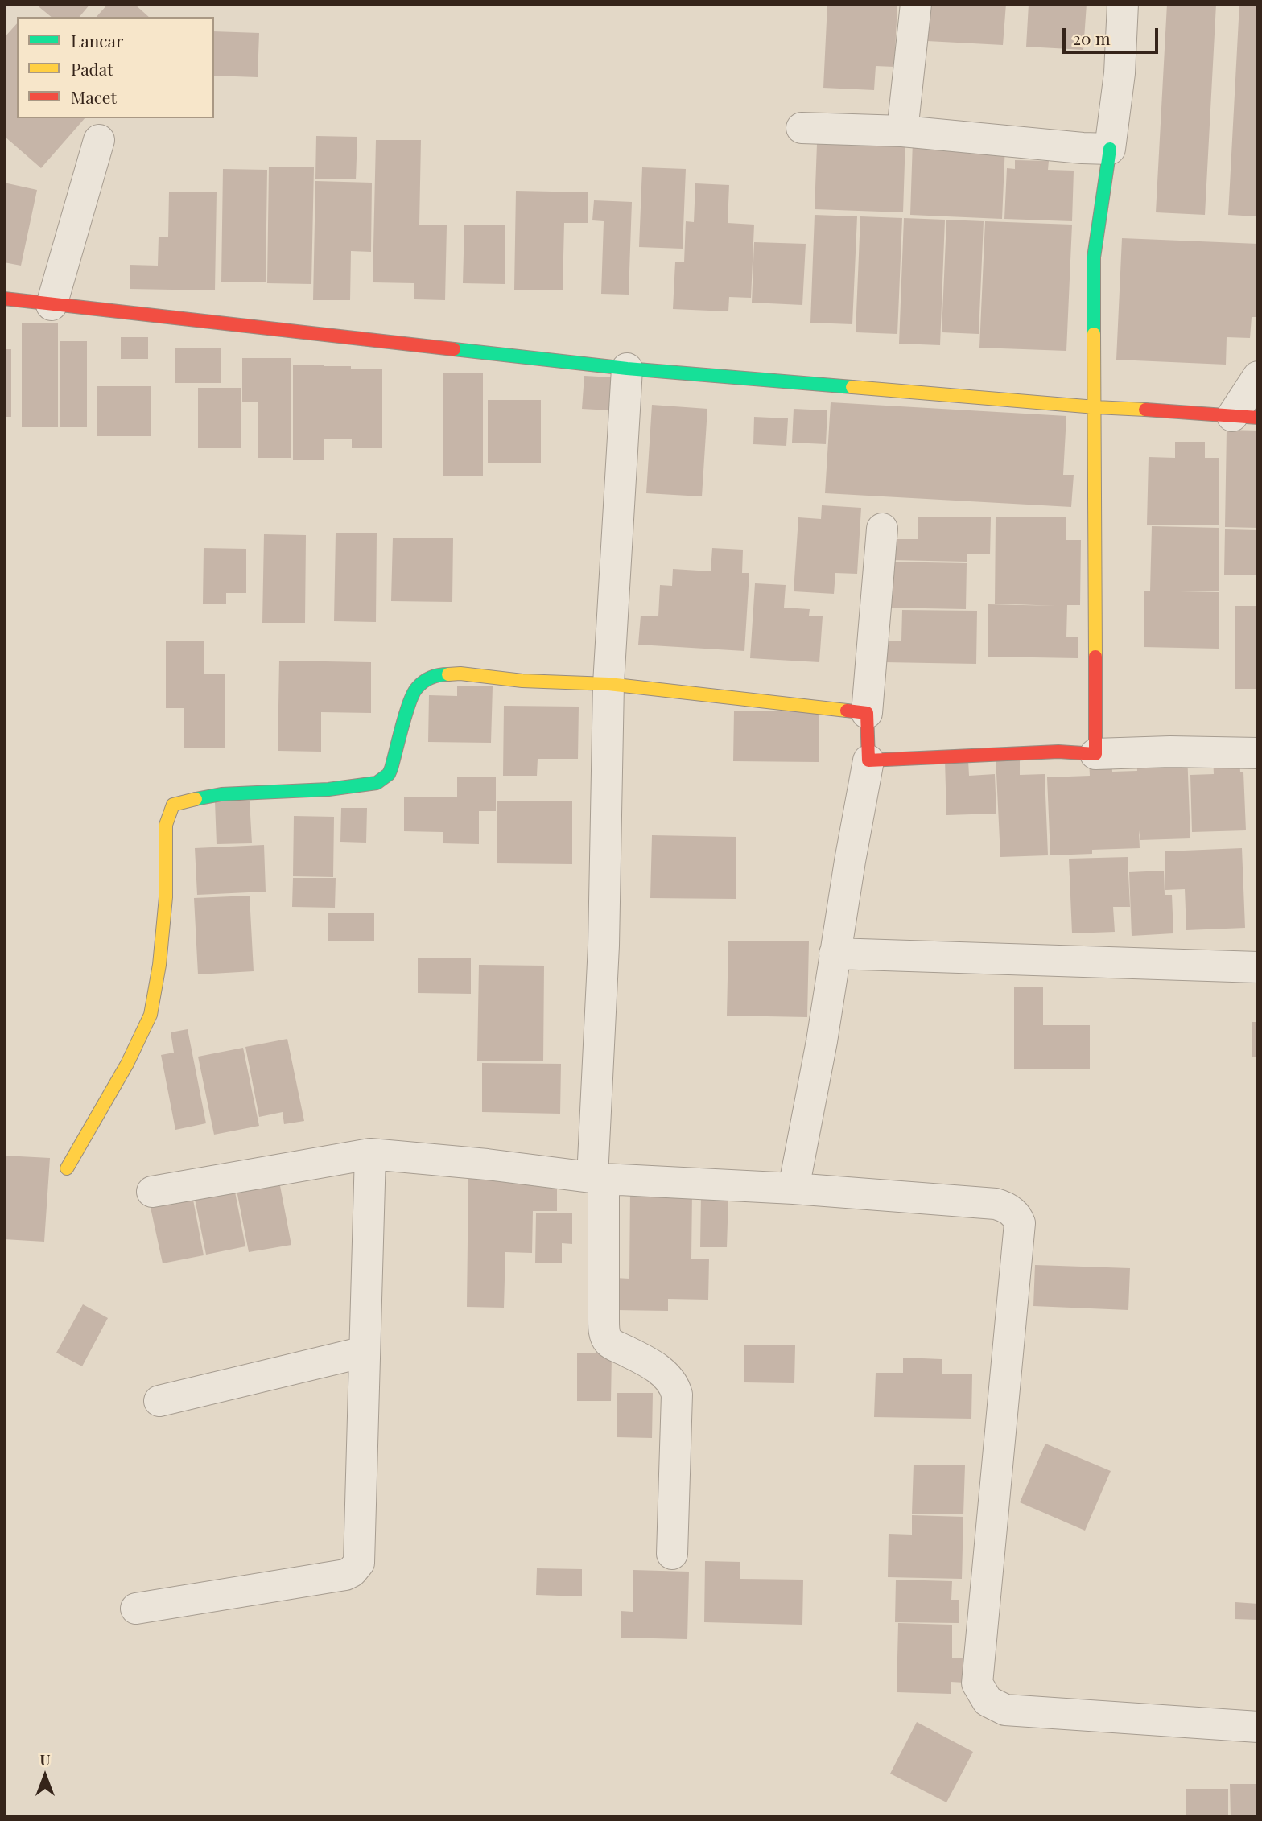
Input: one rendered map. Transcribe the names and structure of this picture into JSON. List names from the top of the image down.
{
  "legend": ["Lancar", "Padat", "Macet"],
  "scale_bar": "20 m",
  "north": "top"
}
